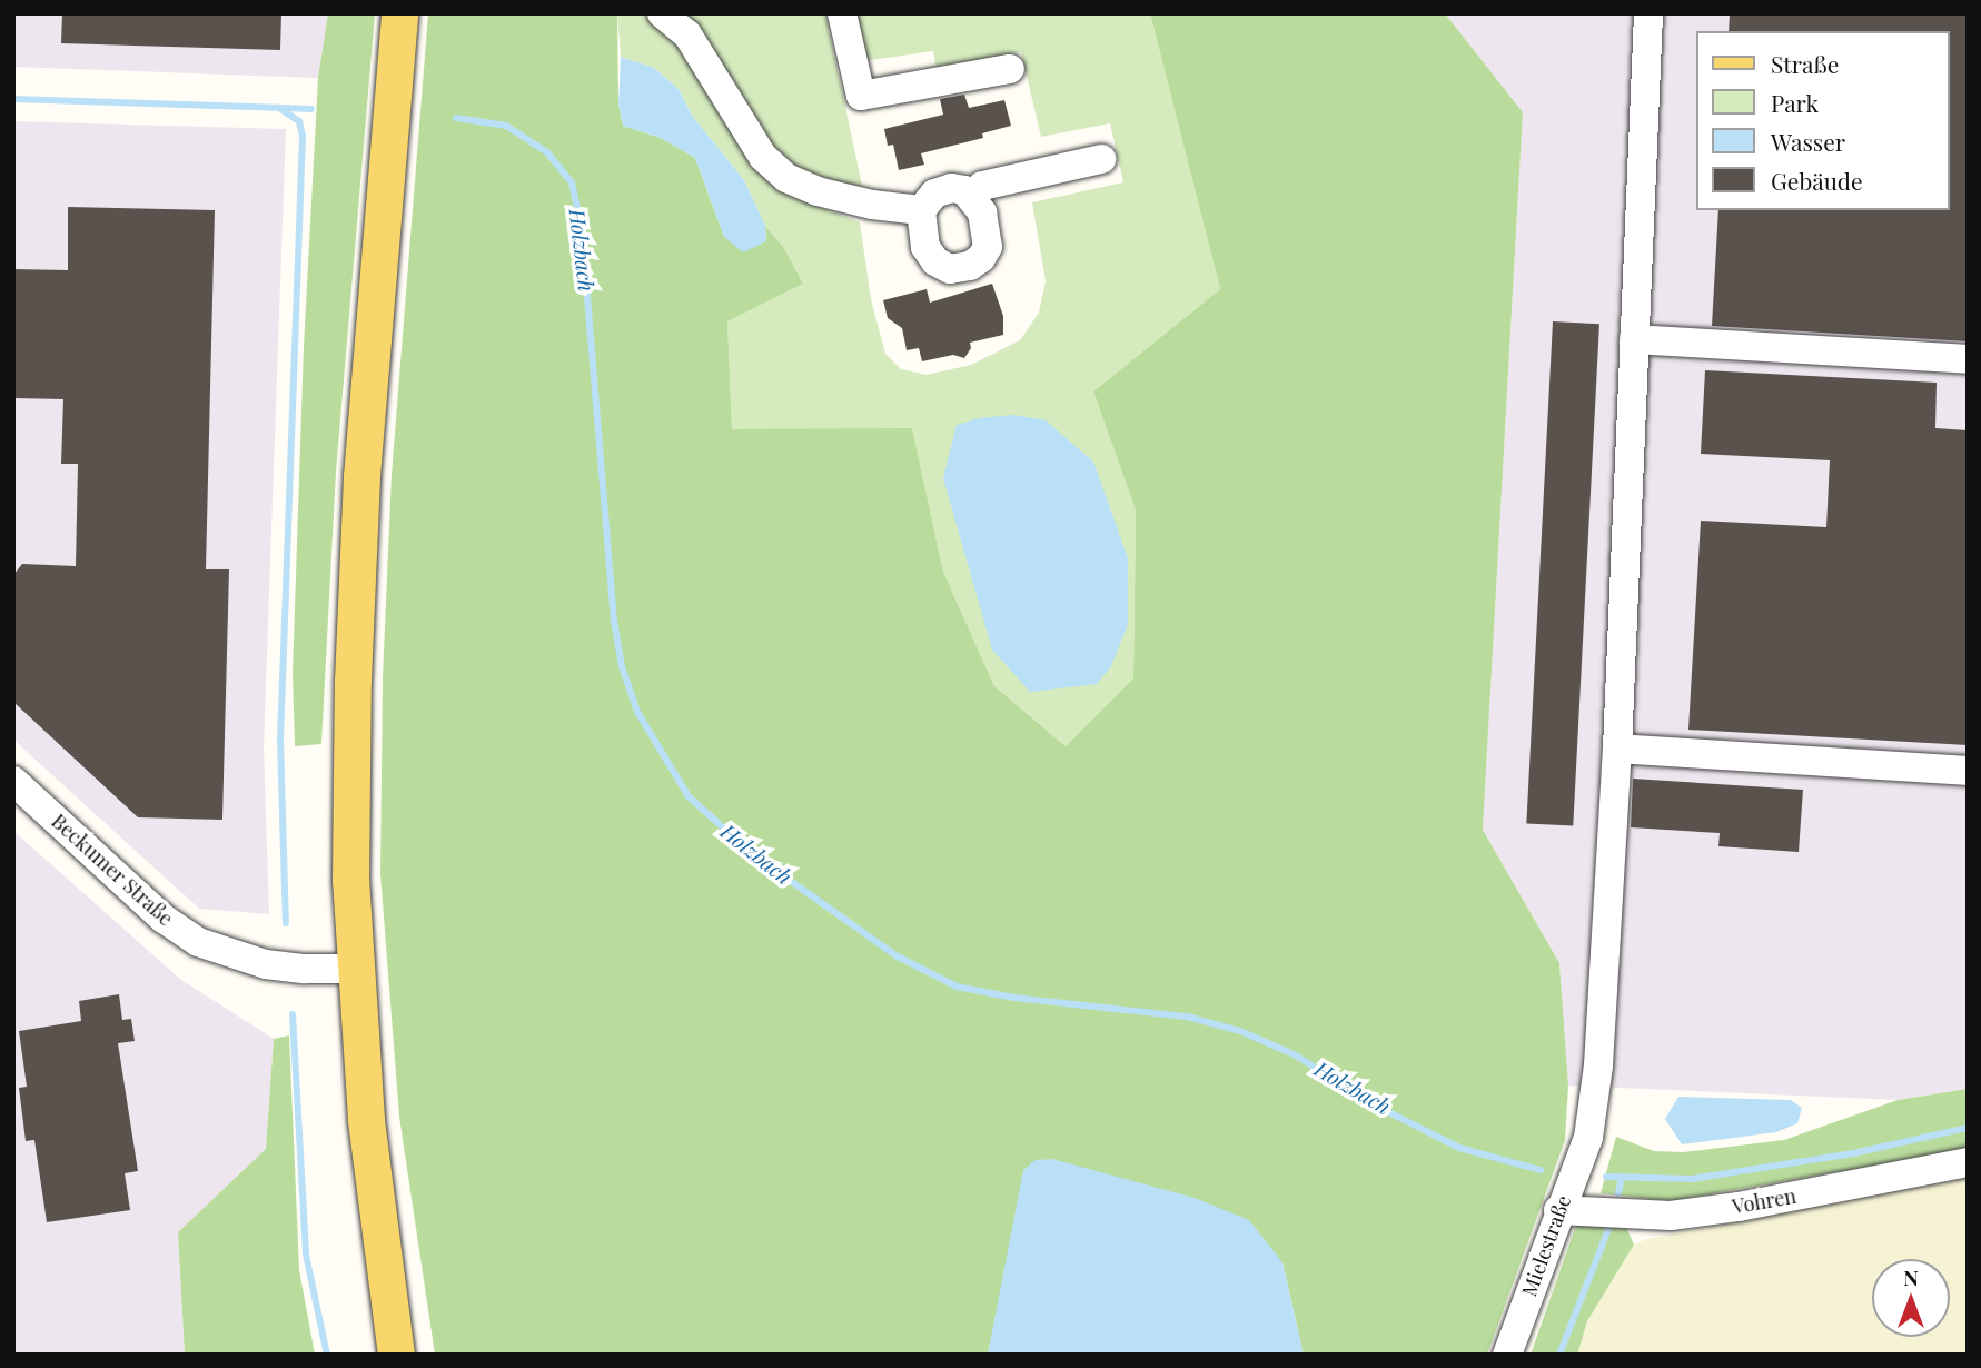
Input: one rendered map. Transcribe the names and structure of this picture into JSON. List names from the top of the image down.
{
  "streets": {
    "street": ["Beckumer Straße", "Vohren", "Mielestraße"]
  },
  "crossings": [
    ["Vohren", "Mielestraße"]
  ],
  "water": ["Holzbach"],
  "legend": [
    "Straße",
    "Park",
    "Wasser",
    "Gebäude"
  ],
  "north": "top"
}
